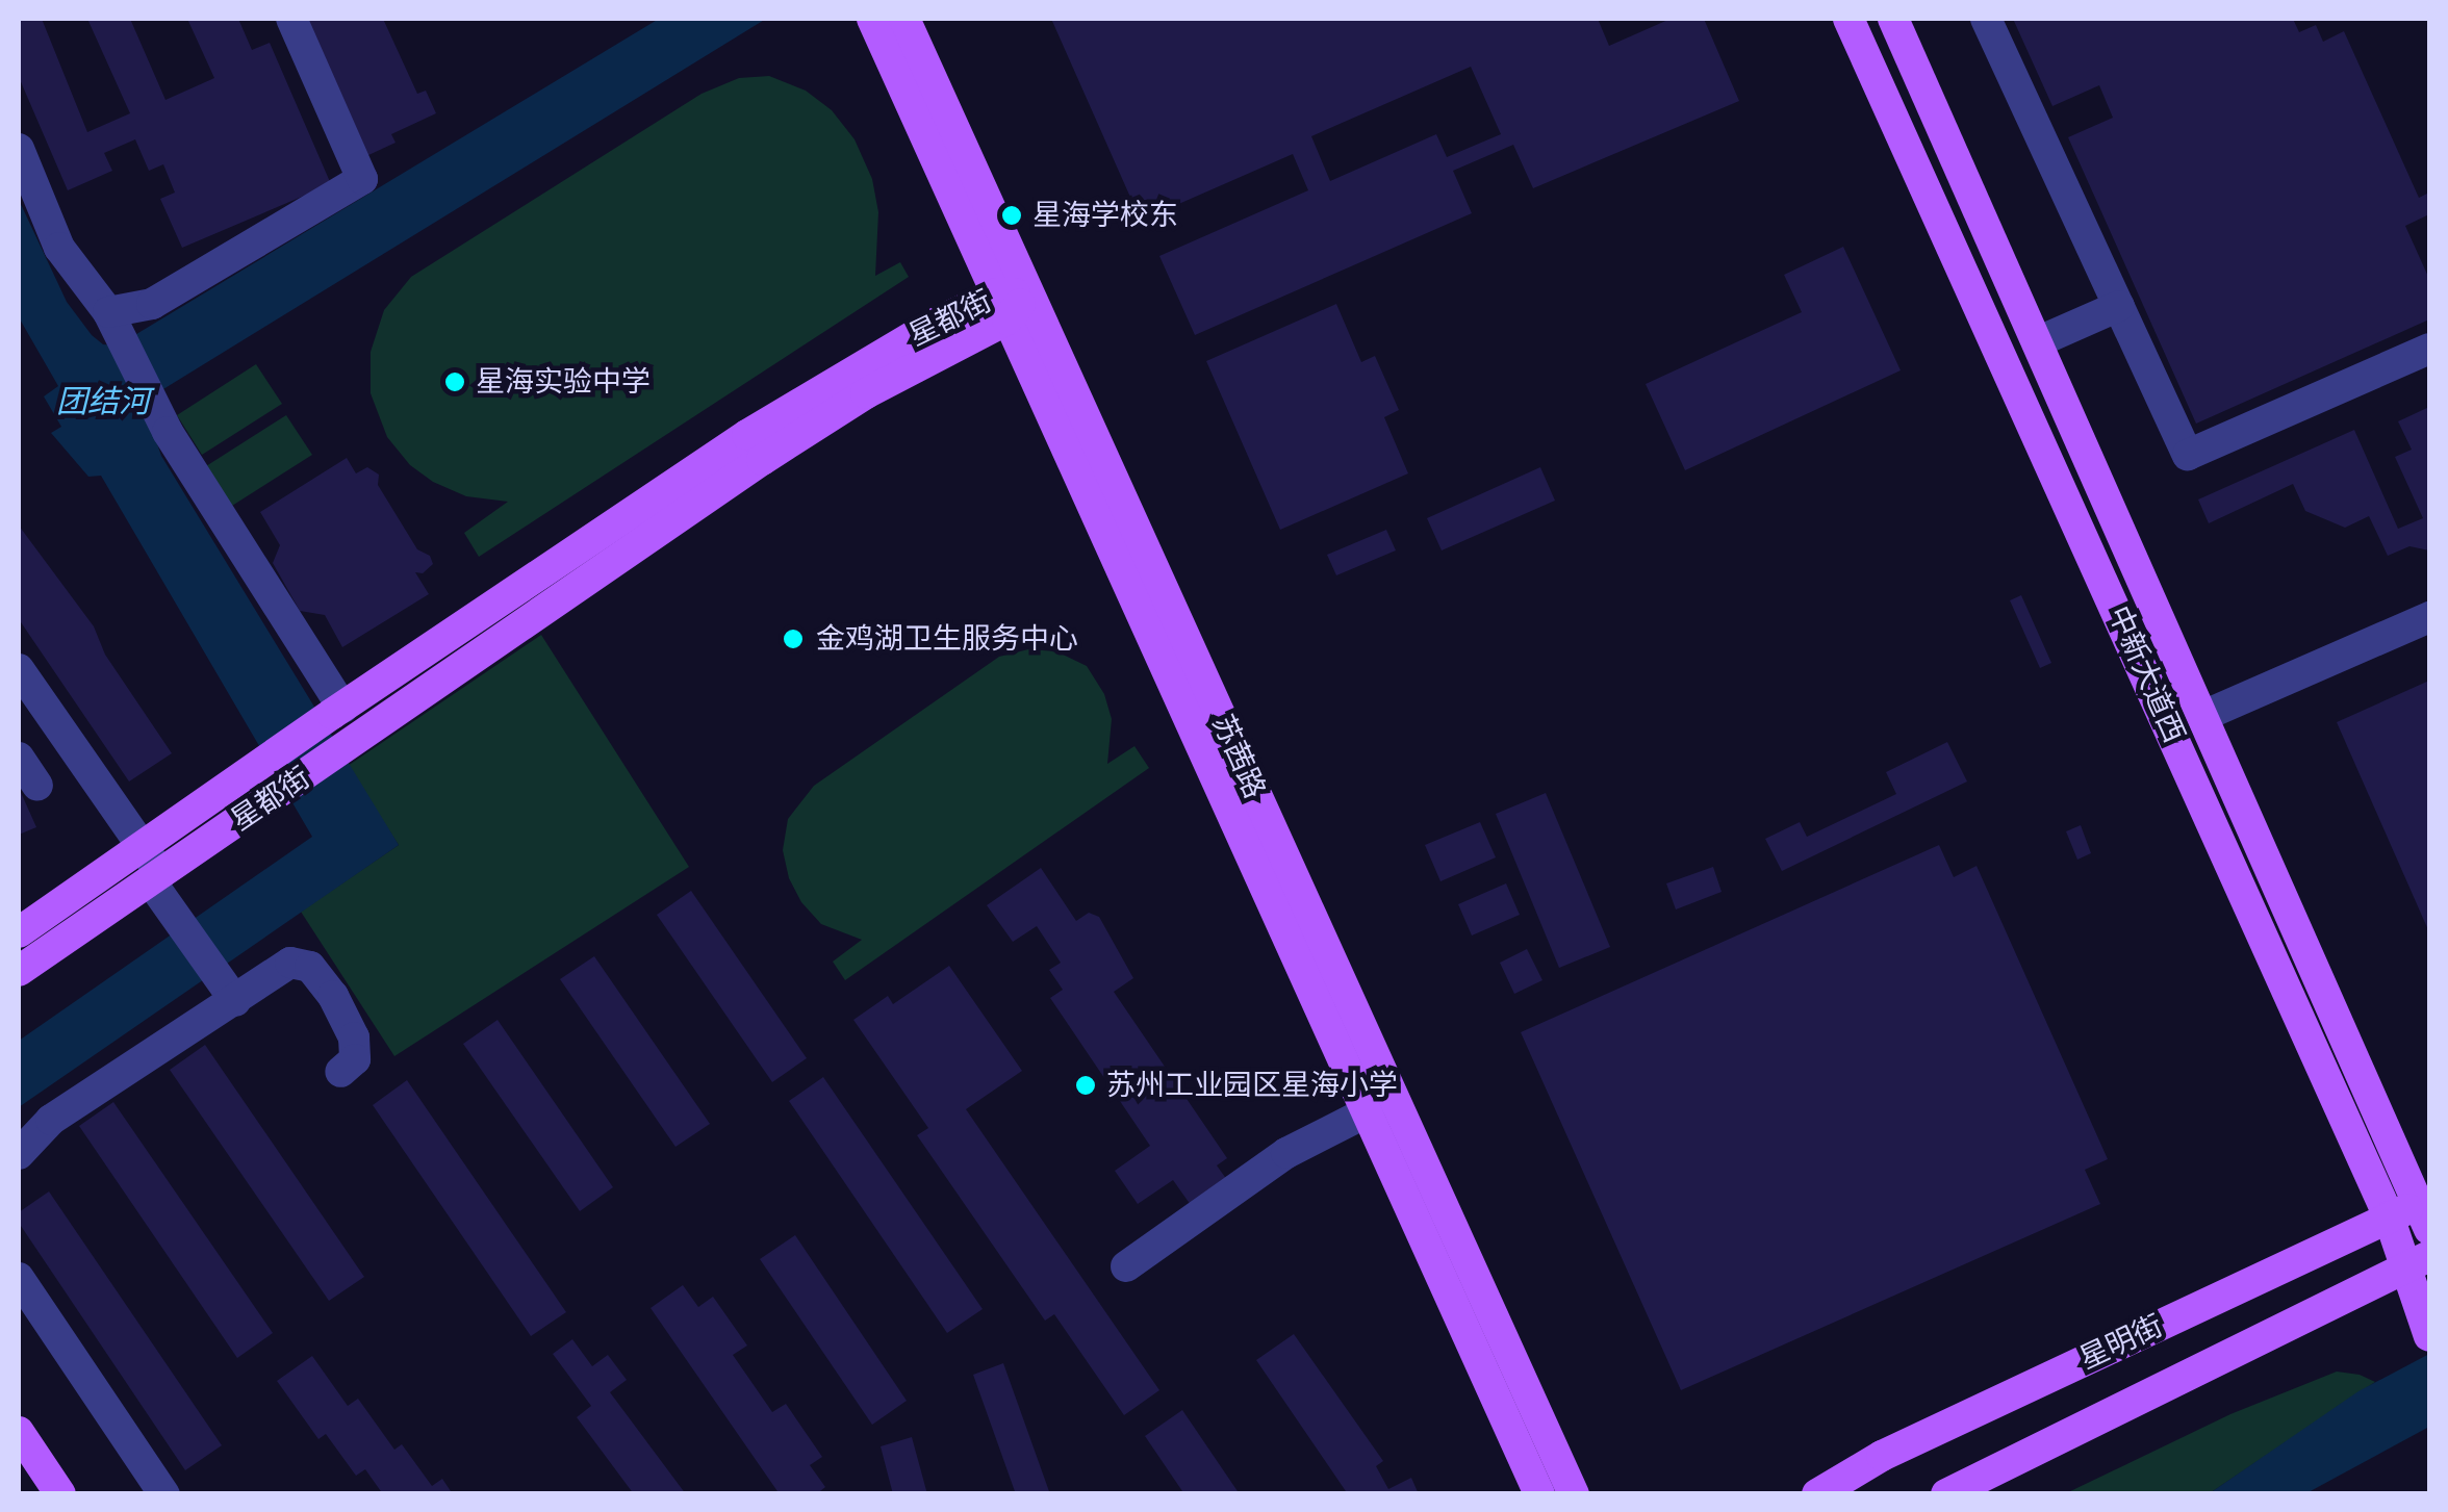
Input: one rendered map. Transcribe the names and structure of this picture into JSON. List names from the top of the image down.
{
  "streets": {
    "main road": [
      "星都街",
      "中新大道西",
      "苏茜路",
      "星明街"
    ]
  },
  "crossings": [
    ["星都街", "苏茜路"],
    ["中新大道西", "星明街"]
  ],
  "water": ["团结河"],
  "places": [
    "星海学校东",
    "星海实验中学",
    "金鸡湖卫生服务中心",
    "苏州工业园区星海小学"
  ]
}
